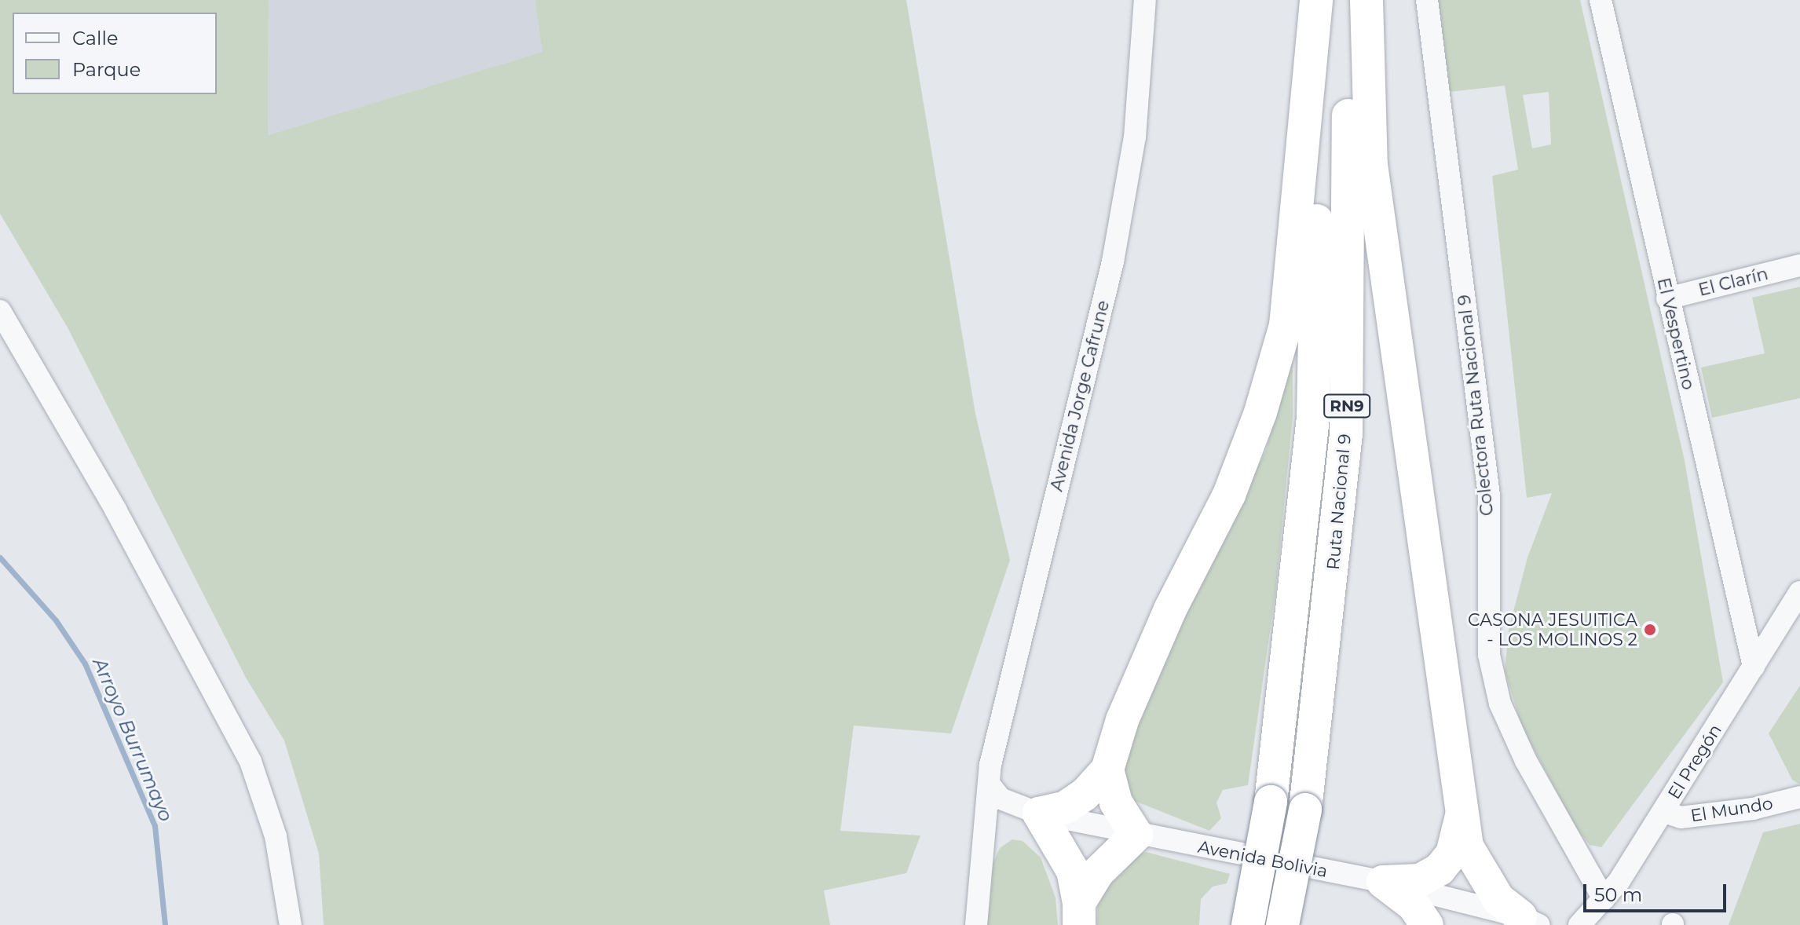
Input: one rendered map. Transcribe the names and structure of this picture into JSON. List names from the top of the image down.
{
  "streets": {
    "highway": ["RN9", "Ruta Nacional 9"],
    "street": [
      "El Clarín",
      "El Vespertino",
      "Avenida Jorge Cafrune",
      "Colectora Ruta Nacional 9",
      "El Pregón",
      "El Mundo",
      "Avenida Bolivia"
    ]
  },
  "crossings": [
    ["El Clarín", "El Vespertino"],
    ["El Vespertino", "El Pregón"],
    ["Avenida Jorge Cafrune", "Avenida Bolivia"],
    ["Colectora Ruta Nacional 9", "El Pregón"],
    ["El Pregón", "El Mundo"]
  ],
  "water": ["Arroyo Burrumayo"],
  "places": ["CASONA JESUITICA - LOS MOLINOS 2"],
  "legend": ["Calle", "Parque"],
  "scale_bar": "50 m"
}
